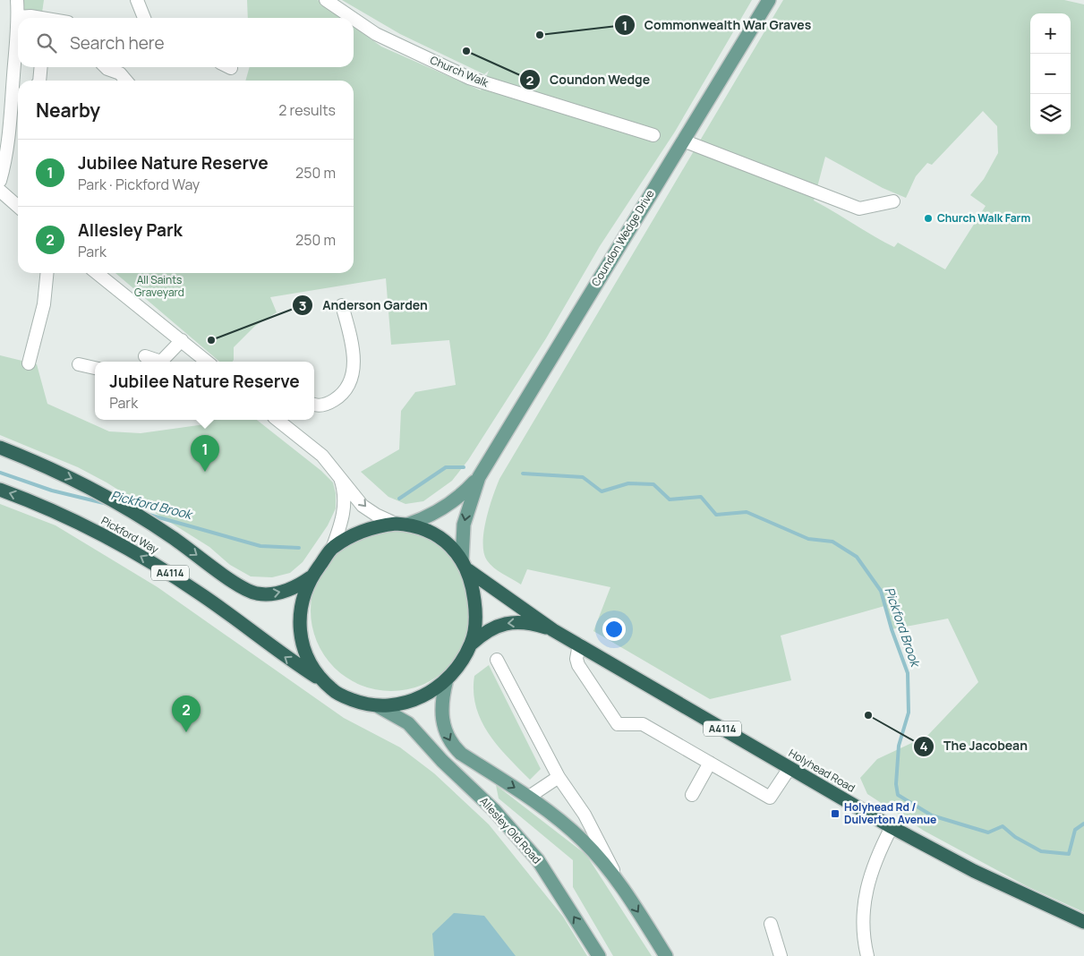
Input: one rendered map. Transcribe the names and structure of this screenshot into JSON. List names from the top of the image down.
{
  "streets": {
    "highway": ["Pickford Way", "A4114", "Holyhead Road"],
    "main road": ["Coundon Wedge Drive", "Allesley Old Road"],
    "street": ["Church Walk"]
  },
  "crossings": [
    ["Coundon Wedge Drive", "Holyhead Road"]
  ],
  "water": ["Pickford Brook"],
  "parks": ["All Saints Graveyard"],
  "places": {
    "other": [
      "Commonwealth War Graves",
      "Coundon Wedge",
      "Church Walk Farm",
      "Anderson Garden",
      "The Jacobean"
    ],
    "transit": ["Holyhead Rd / Dulverton Avenue"]
  },
  "page": {
    "map_buttons": ["+", "−"],
    "search": "Search here",
    "heading": ["Nearby", "2 results"],
    "list": [
      {
        "mark": "1",
        "name": "Jubilee Nature Reserve",
        "note": "Park · Pickford Way",
        "value": "250 m"
      },
      {
        "mark": "2",
        "name": "Allesley Park",
        "note": "Park",
        "value": "250 m"
      }
    ],
    "popup": ["Jubilee Nature Reserve", "Park"],
    "pins": ["1", "2"]
  }
}
